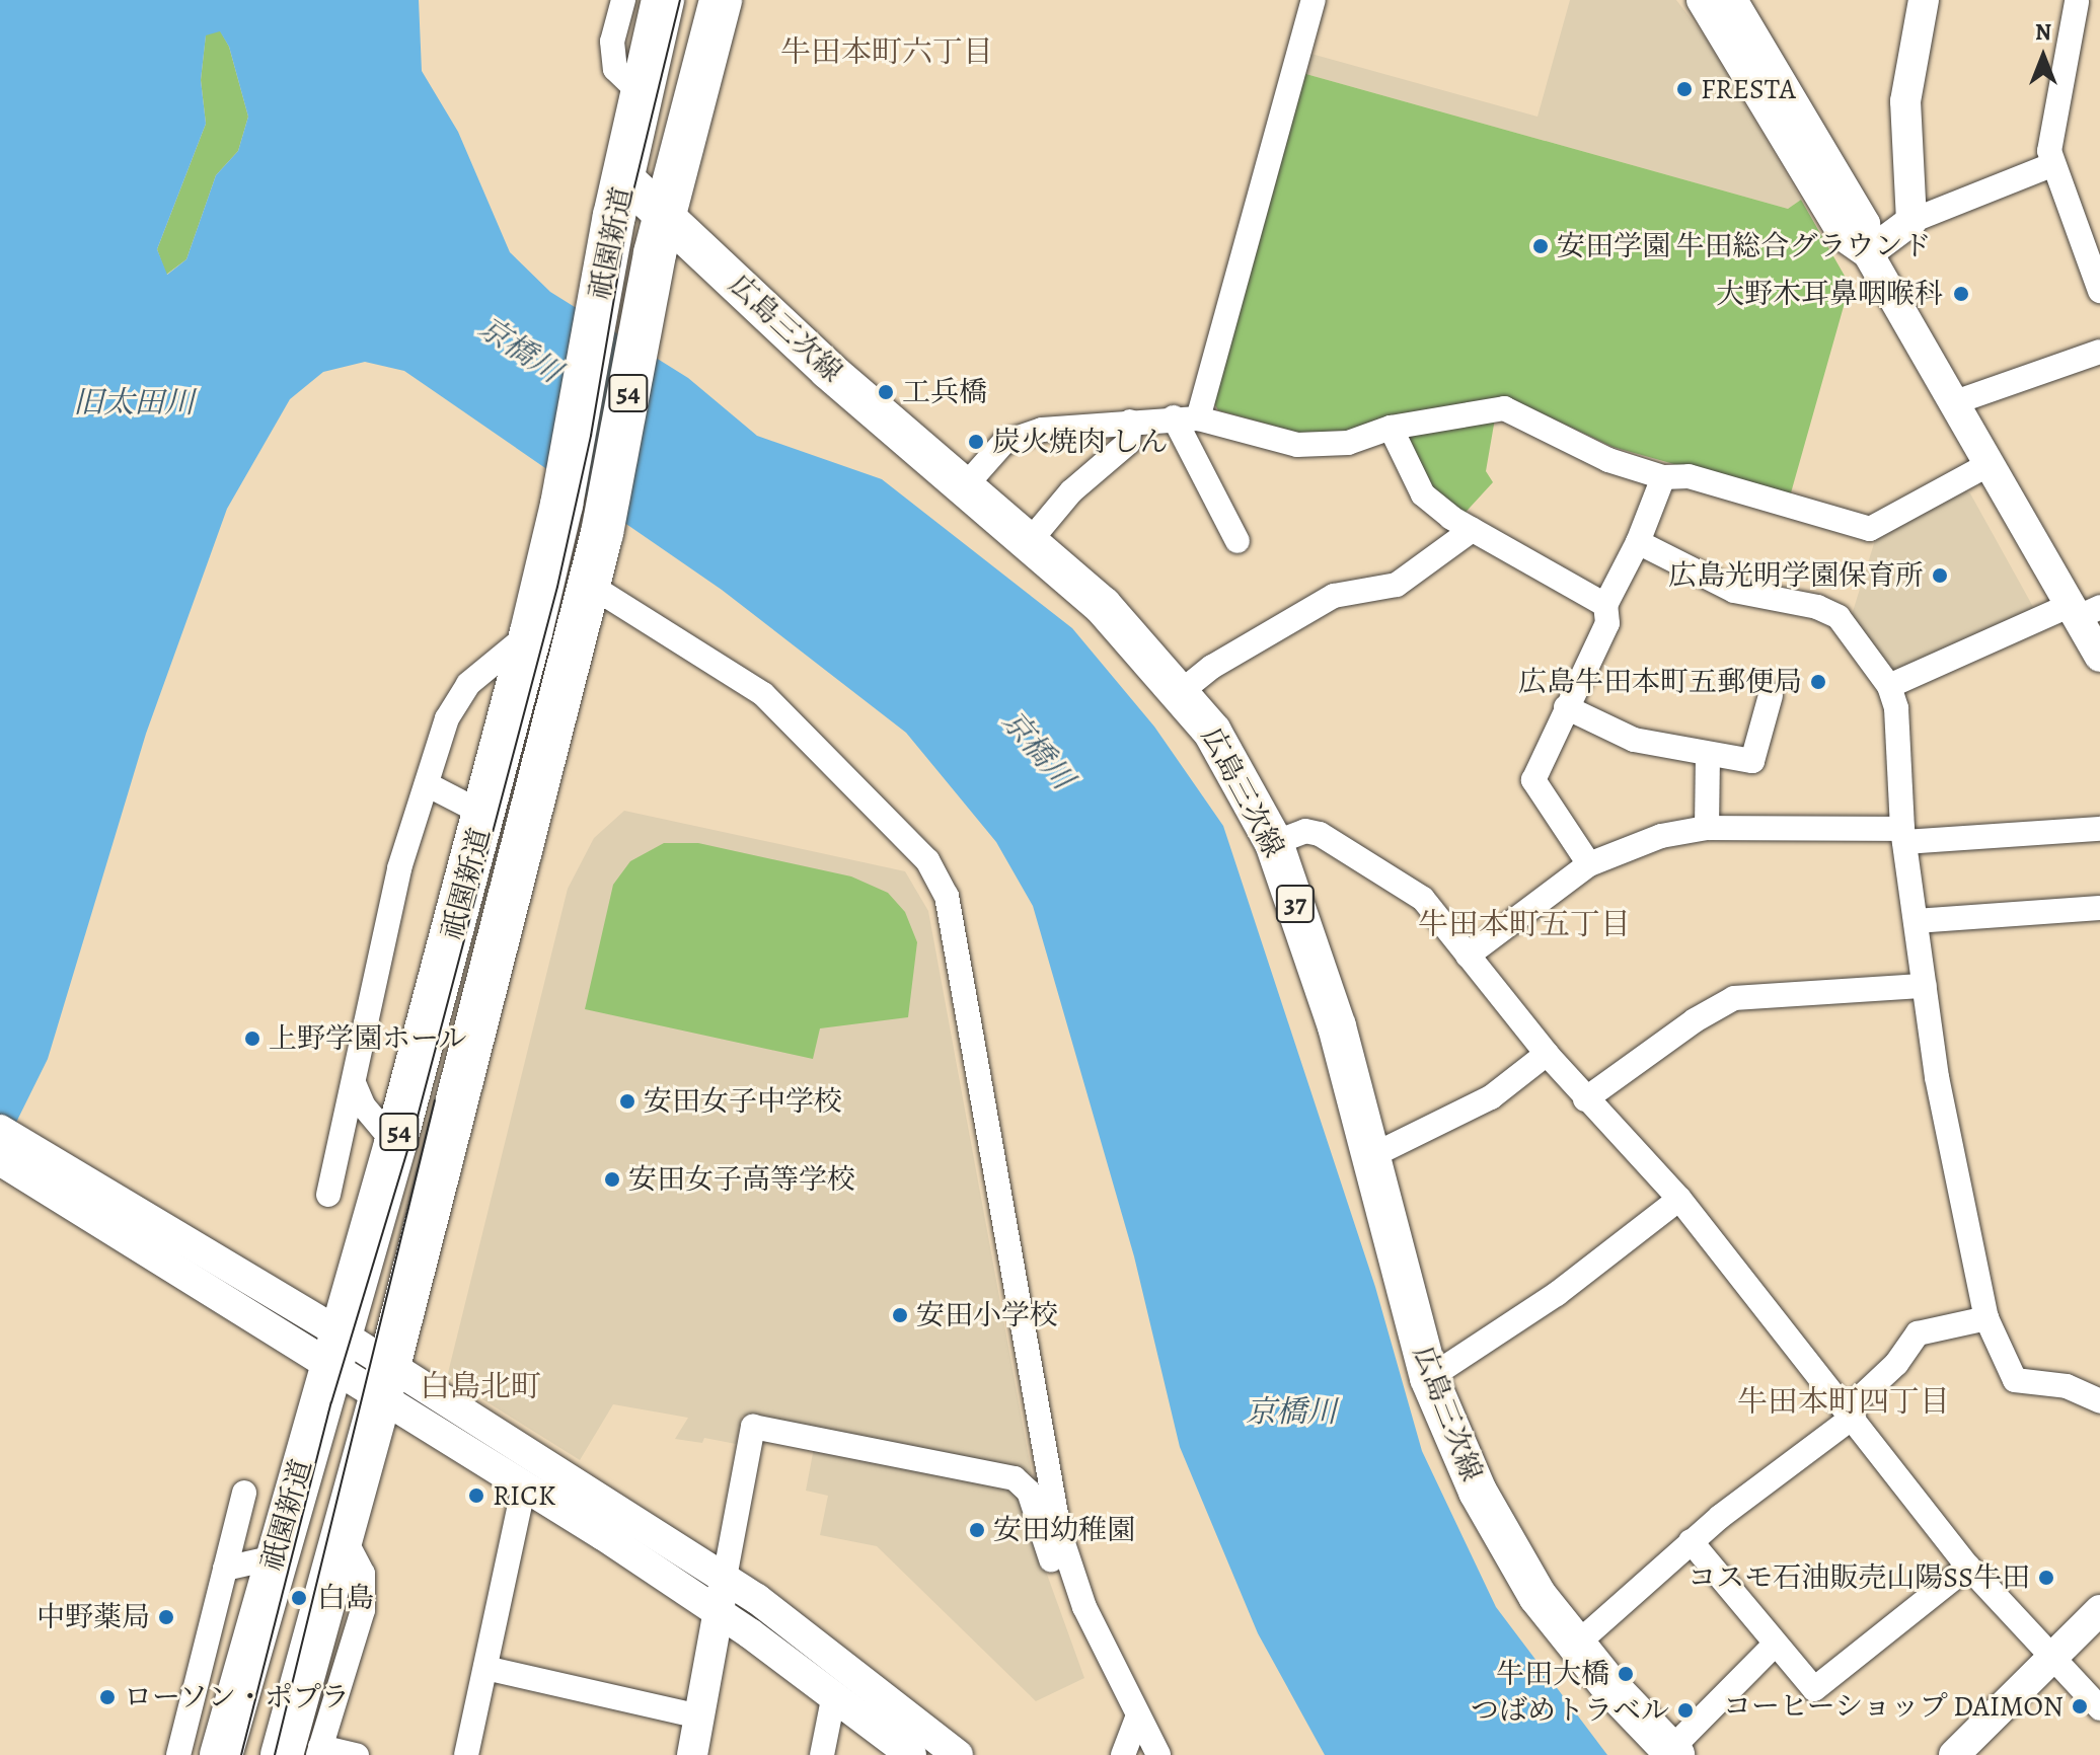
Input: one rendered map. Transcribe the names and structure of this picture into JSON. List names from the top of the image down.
{
  "streets": {
    "highway": ["祇園新道", "54"],
    "main road": ["広島三次線", "37"]
  },
  "crossings": [
    ["祇園新道", "広島三次線"]
  ],
  "districts": [
    "牛田本町六丁目",
    "牛田本町五丁目",
    "白島北町",
    "牛田本町四丁目"
  ],
  "water": ["京橋川", "旧太田川"],
  "places": [
    "FRESTA",
    "安田学園 牛田総合グラウンド",
    "大野木耳鼻咽喉科",
    "工兵橋",
    "炭火焼肉 しん",
    "広島光明学園保育所",
    "広島牛田本町五郵便局",
    "上野学園ホール",
    "安田女子中学校",
    "安田女子高等学校",
    "安田小学校",
    "RICK",
    "安田幼稚園",
    "コスモ石油販売山陽SS牛田",
    "白島",
    "中野薬局",
    "牛田大橋",
    "ローソン・ポプラ",
    "コーヒーショップ DAIMON",
    "つばめトラベル"
  ],
  "north": "top"
}
